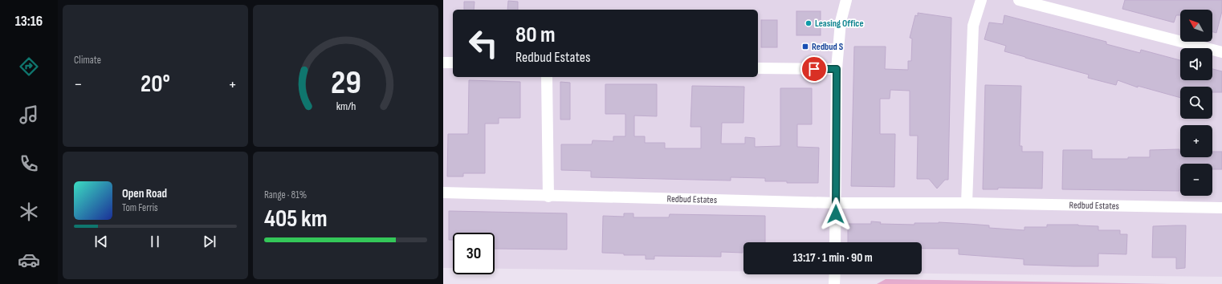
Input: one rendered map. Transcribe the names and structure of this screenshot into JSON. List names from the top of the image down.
{
  "streets": {
    "street": ["Redbud Estates"]
  },
  "places": {
    "other": ["Leasing Office"],
    "transit": ["Redbud S"]
  },
  "north": "top left",
  "page": {
    "tabs": "13:16",
    "tile": [
      "Climate",
      ["Range · 81%", "405 km"]
    ],
    "map_buttons": ["+", "−"],
    "turn": ["80 m", "Redbud Estates"],
    "heat": ["−", "20°", "+"],
    "song": ["Open Road", "Tom Ferris"],
    "limit": "30",
    "trip": "13:17 · 1 min · 90 m",
    "gauge": ["29", "km/h"]
  }
}
